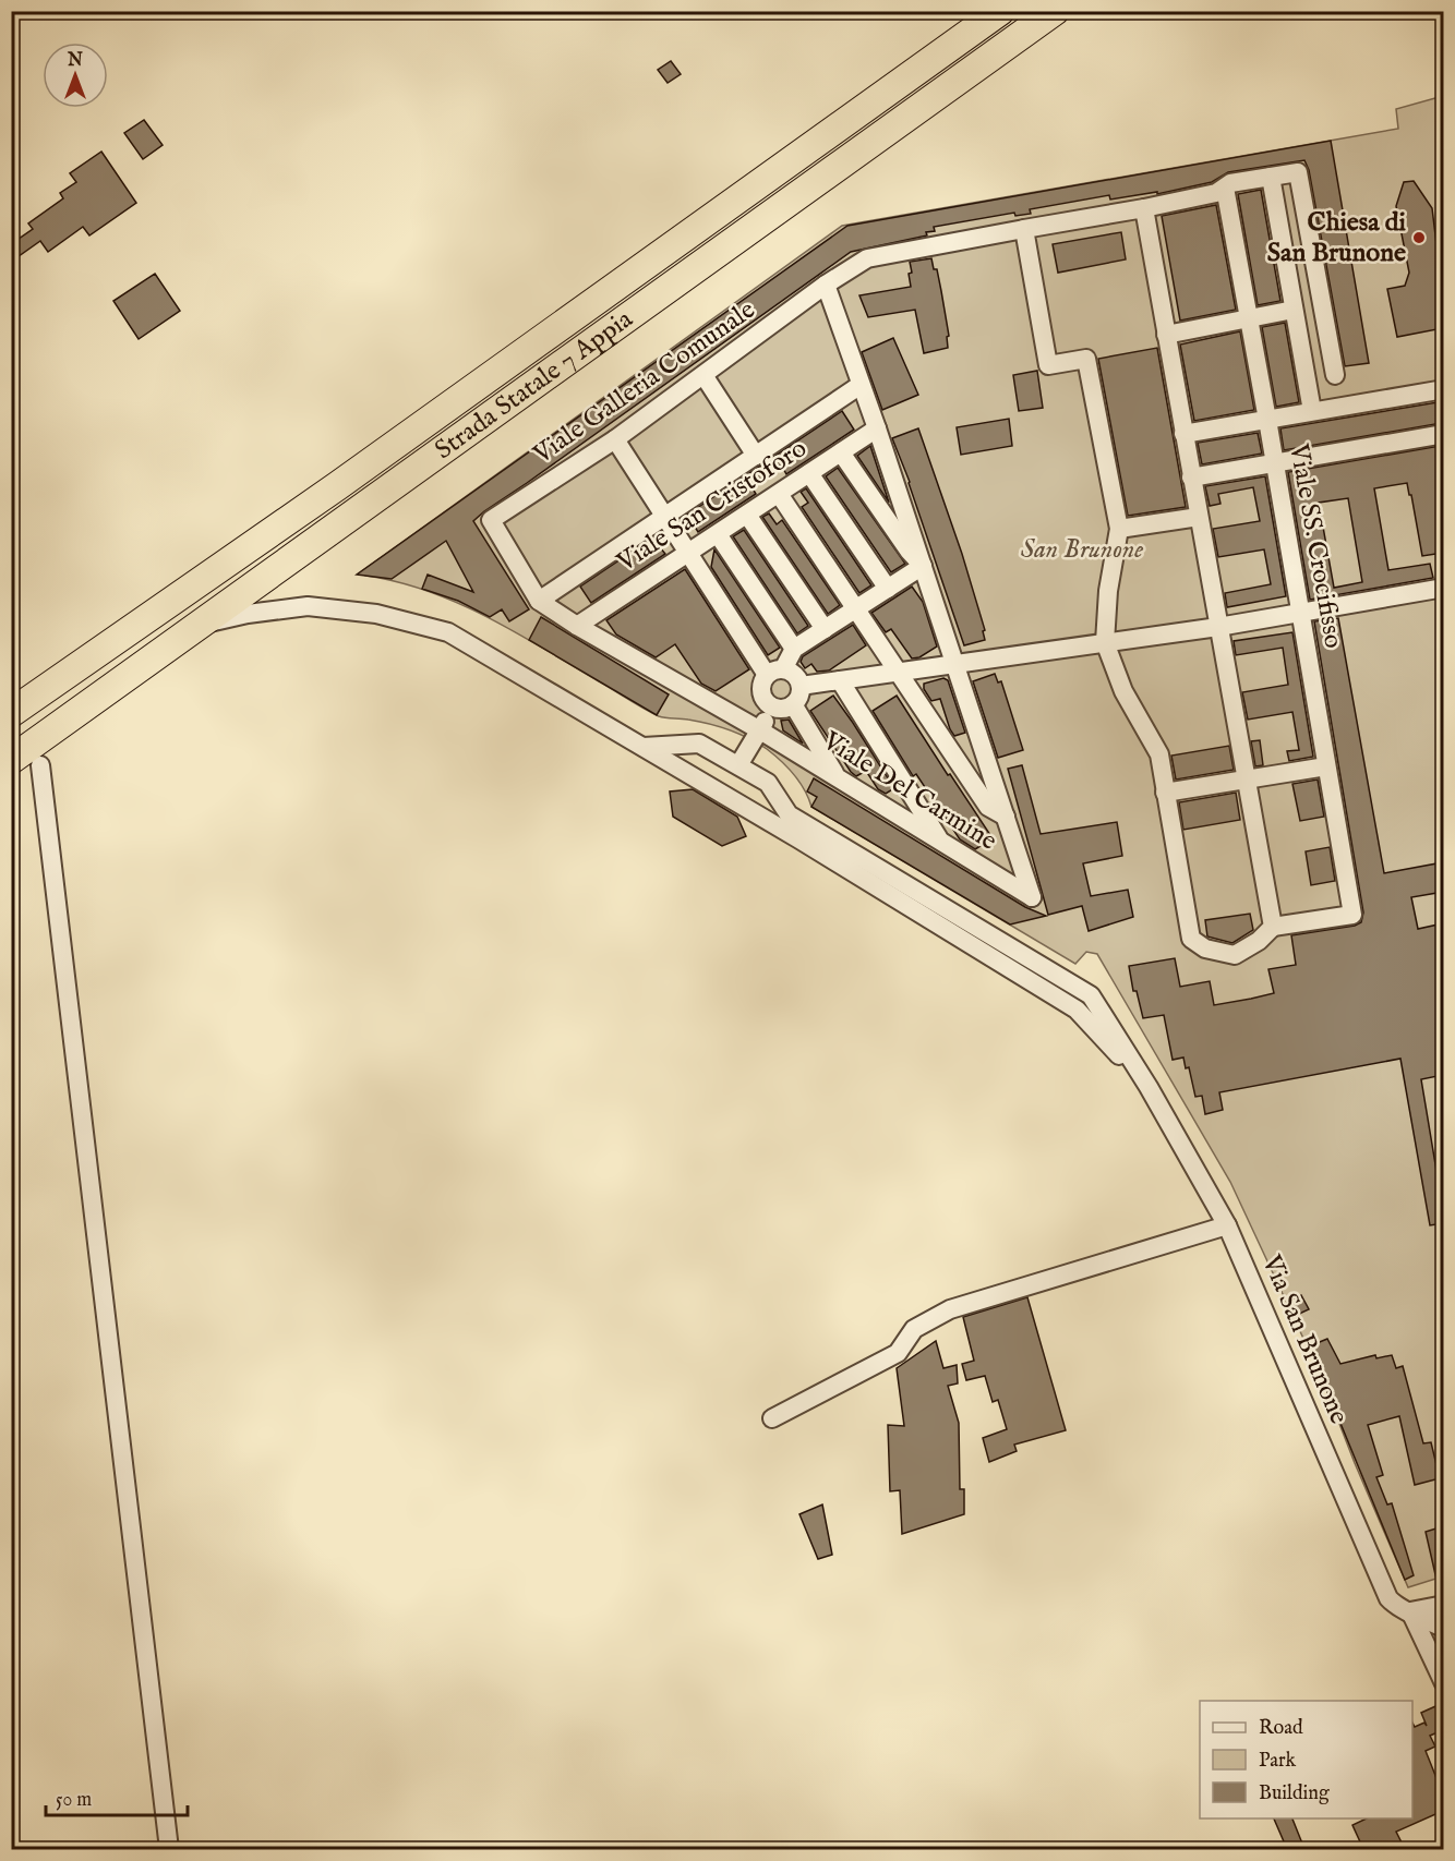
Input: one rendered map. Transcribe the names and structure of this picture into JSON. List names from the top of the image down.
{
  "streets": {
    "highway": ["Strada Statale 7 Appia"],
    "street": [
      "Viale Galleria Comunale",
      "Viale San Cristoforo",
      "Viale SS. Crocifisso",
      "Viale Del Carmine",
      "Via San Brunone"
    ]
  },
  "crossings": [
    ["Viale Galleria Comunale", "Viale SS. Crocifisso"],
    ["Viale Galleria Comunale", "Viale Del Carmine"],
    ["Viale San Cristoforo", "Viale Del Carmine"]
  ],
  "parks": ["San Brunone"],
  "places": ["Chiesa di San Brunone"],
  "legend": ["Road", "Park", "Building"],
  "scale_bar": "50 m",
  "north": "top"
}
